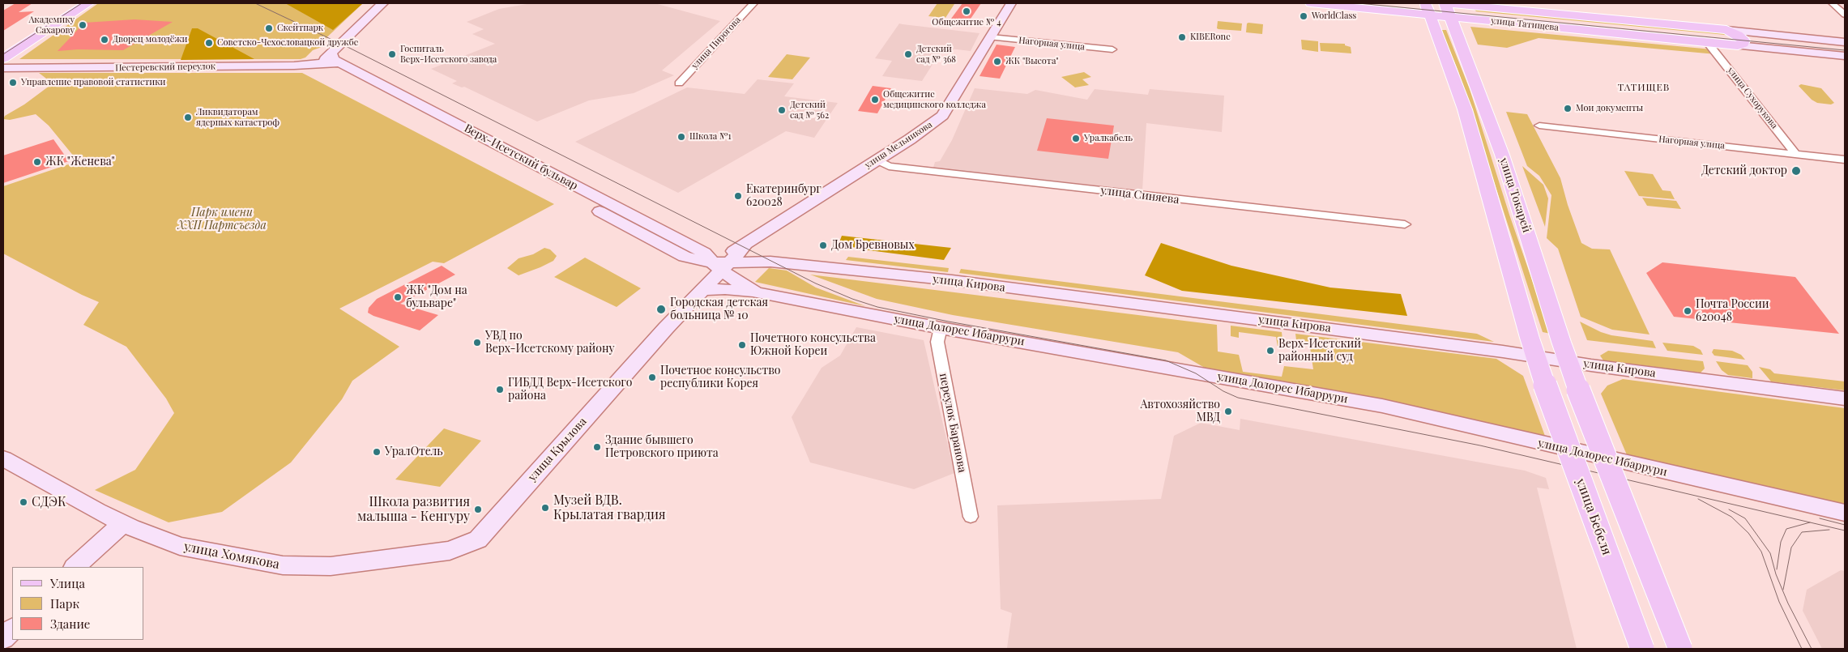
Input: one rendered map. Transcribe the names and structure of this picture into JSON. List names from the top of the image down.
{
  "streets": {
    "main road": [
      "улица Татищева",
      "Пестеревский переулок",
      "улица Мельникова",
      "Верх-Исетский бульвар",
      "улица Токарей",
      "улица Кирова",
      "улица Долорес Ибаррури",
      "улица Крылова",
      "улица Бебеля",
      "улица Хомякова"
    ],
    "street": [
      "улица Пирогова",
      "Нагорная улица",
      "улица Сухорукова",
      "улица Синяева",
      "переулок Баранова"
    ]
  },
  "crossings": [
    ["улица Татищева", "улица Сухорукова"],
    ["улица Татищева", "улица Токарей"],
    ["Нагорная улица", "улица Сухорукова"],
    ["Нагорная улица", "улица Мельникова"],
    ["Пестеревский переулок", "Верх-Исетский бульвар"],
    ["улица Мельникова", "Верх-Исетский бульвар"],
    ["улица Мельникова", "улица Синяева"],
    ["улица Мельникова", "улица Кирова"],
    ["улица Мельникова", "улица Долорес Ибаррури"],
    ["улица Мельникова", "улица Крылова"],
    ["Верх-Исетский бульвар", "улица Кирова"],
    ["Верх-Исетский бульвар", "улица Долорес Ибаррури"],
    ["Верх-Исетский бульвар", "улица Крылова"],
    ["улица Токарей", "улица Кирова"],
    ["улица Кирова", "улица Долорес Ибаррури"],
    ["улица Кирова", "улица Крылова"],
    ["улица Кирова", "улица Бебеля"],
    ["улица Долорес Ибаррури", "переулок Баранова"],
    ["улица Долорес Ибаррури", "улица Крылова"],
    ["улица Крылова", "улица Хомякова"]
  ],
  "districts": ["ТАТИЩЕВ"],
  "parks": ["Парк имени XXII Партсъезда"],
  "places": [
    "Общежитие № 4",
    "WorldClass",
    "Академику Сахарову",
    "Скейтпарк",
    "KIBERone",
    "Дворец молодёжи",
    "Советско-Чехословацкой дружбе",
    "Госпиталь Верх-Исетского завода",
    "Детский сад № 368",
    "ЖК \"Высота\"",
    "Управление правовой статистики",
    "Общежитие медицинского колледжа",
    "Мои документы",
    "Детский сад № 562",
    "Ликвидаторам ядерных катастроф",
    "Школа №1",
    "Уралкабель",
    "ЖК \"Женева\"",
    "Детский доктор",
    "Екатеринбург 620028",
    "Дом Бревновых",
    "ЖК \"Дом на бульваре\"",
    "Городская детская больница № 10",
    "Почта России 620048",
    "УВД по Верх-Исетскому району",
    "Почетного консульства Южной Кореи",
    "Верх-Исетский районный суд",
    "Почетное консульство республики Корея",
    "ГИБДД Верх-Исетского района",
    "Автохозяйство МВД",
    "Здание бывшего Петровского приюта",
    "УралОтель",
    "СДЭК",
    "Музей ВДВ. Крылатая гвардия",
    "Школа развития малыша - Кенгуру"
  ],
  "legend": ["Улица", "Парк", "Здание"]
}
